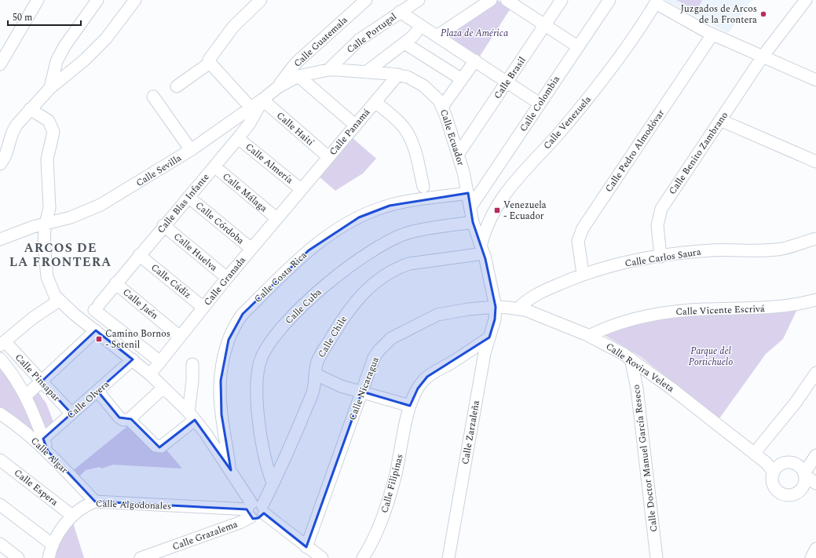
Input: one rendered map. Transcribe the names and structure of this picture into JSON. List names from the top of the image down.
{
  "streets": {
    "street": [
      "Calle Portugal",
      "Calle Guatemala",
      "Calle Brasil",
      "Calle Colombia",
      "Calle Venezuela",
      "Calle Haití",
      "Calle Panamá",
      "Calle Ecuador",
      "Calle Pedro Almodóvar",
      "Calle Benito Zambrano",
      "Calle Almería",
      "Calle Sevilla",
      "Calle Málaga",
      "Calle Blas Infante",
      "Calle Córdoba",
      "Calle Huelva",
      "Calle Carlos Saura",
      "Calle Costa Rica",
      "Calle Cádiz",
      "Calle Granada",
      "Calle Jaén",
      "Calle Cuba",
      "Calle Vicente Escrivá",
      "Calle Chile",
      "Calle Rovira Veleta",
      "Calle Pinsapar",
      "Calle Nicaragua",
      "Calle Olvera",
      "Calle Zarzaleña",
      "Calle Algar",
      "Calle Doctor Manuel García Reseco",
      "Calle Filipinas",
      "Calle Espera",
      "Calle Algodonales",
      "Calle Grazalema"
    ]
  },
  "crossings": [
    ["Calle Portugal", "Calle Ecuador"],
    ["Calle Guatemala", "Calle Ecuador"],
    ["Calle Brasil", "Calle Ecuador"],
    ["Calle Colombia", "Calle Ecuador"],
    ["Calle Venezuela", "Calle Ecuador"],
    ["Calle Venezuela", "Calle Chile"],
    ["Calle Haití", "Calle Panamá"],
    ["Calle Haití", "Calle Ecuador"],
    ["Calle Haití", "Calle Sevilla"],
    ["Calle Haití", "Calle Blas Infante"],
    ["Calle Panamá", "Calle Ecuador"],
    ["Calle Panamá", "Calle Almería"],
    ["Calle Panamá", "Calle Granada"],
    ["Calle Ecuador", "Calle Sevilla"],
    ["Calle Ecuador", "Calle Blas Infante"],
    ["Calle Ecuador", "Calle Costa Rica"],
    ["Calle Ecuador", "Calle Cuba"],
    ["Calle Ecuador", "Calle Chile"],
    ["Calle Ecuador", "Calle Rovira Veleta"],
    ["Calle Ecuador", "Calle Nicaragua"],
    ["Calle Ecuador", "Calle Zarzaleña"],
    ["Calle Pedro Almodóvar", "Calle Carlos Saura"],
    ["Calle Benito Zambrano", "Calle Carlos Saura"],
    ["Calle Almería", "Calle Blas Infante"],
    ["Calle Almería", "Calle Granada"],
    ["Calle Sevilla", "Calle Blas Infante"],
    ["Calle Málaga", "Calle Blas Infante"],
    ["Calle Málaga", "Calle Granada"],
    ["Calle Blas Infante", "Calle Córdoba"],
    ["Calle Blas Infante", "Calle Huelva"],
    ["Calle Blas Infante", "Calle Cádiz"],
    ["Calle Blas Infante", "Calle Granada"],
    ["Calle Blas Infante", "Calle Jaén"],
    ["Calle Córdoba", "Calle Granada"],
    ["Calle Huelva", "Calle Granada"],
    ["Calle Carlos Saura", "Calle Rovira Veleta"],
    ["Calle Cádiz", "Calle Granada"],
    ["Calle Granada", "Calle Jaén"],
    ["Calle Cuba", "Calle Chile"],
    ["Calle Vicente Escrivá", "Calle Rovira Veleta"],
    ["Calle Chile", "Calle Algodonales"],
    ["Calle Chile", "Calle Grazalema"],
    ["Calle Rovira Veleta", "Calle Nicaragua"],
    ["Calle Rovira Veleta", "Calle Zarzaleña"],
    ["Calle Rovira Veleta", "Calle Doctor Manuel García Reseco"],
    ["Calle Pinsapar", "Calle Olvera"],
    ["Calle Pinsapar", "Calle Algar"],
    ["Calle Nicaragua", "Calle Zarzaleña"],
    ["Calle Zarzaleña", "Calle Filipinas"],
    ["Calle Algar", "Calle Algodonales"],
    ["Calle Espera", "Calle Algodonales"],
    ["Calle Algodonales", "Calle Grazalema"]
  ],
  "districts": ["ARCOS DE LA FRONTERA"],
  "parks": ["Plaza de América", "Parque del Portichuelo"],
  "places": {
    "other": ["Juzgados de Arcos de la Frontera"],
    "transit": ["Venezuela - Ecuador", "Camino Bornos - Setenil"]
  },
  "scale_bar": "50 m"
}
